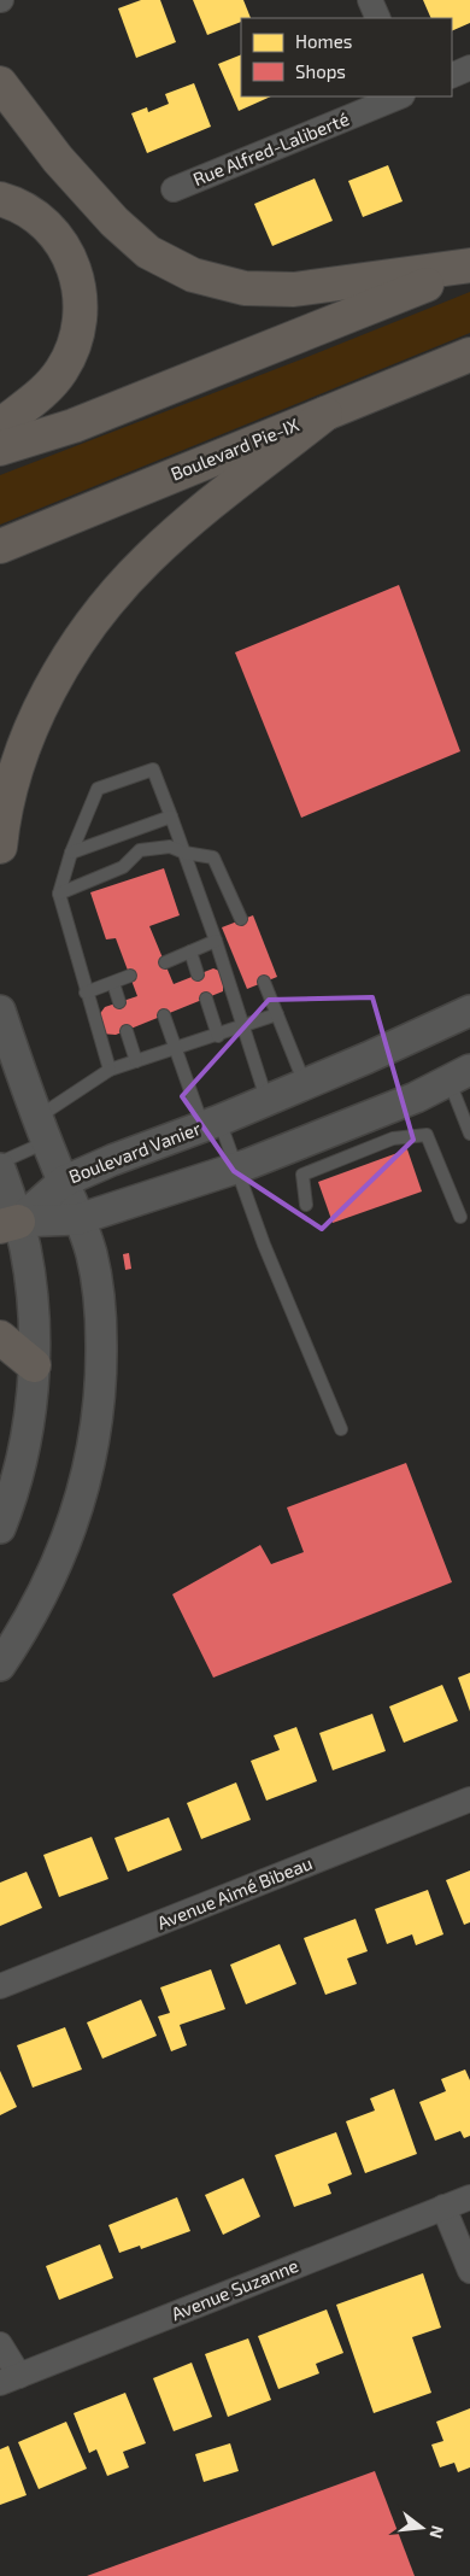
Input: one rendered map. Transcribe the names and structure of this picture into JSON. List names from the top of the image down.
{
  "streets": {
    "highway": ["Boulevard Pie-IX"],
    "street": [
      "Rue Alfred-Laliberté",
      "Boulevard Vanier",
      "Avenue Aimé Bibeau",
      "Avenue Suzanne"
    ]
  },
  "legend": ["Homes", "Shops"],
  "north": "right"
}
